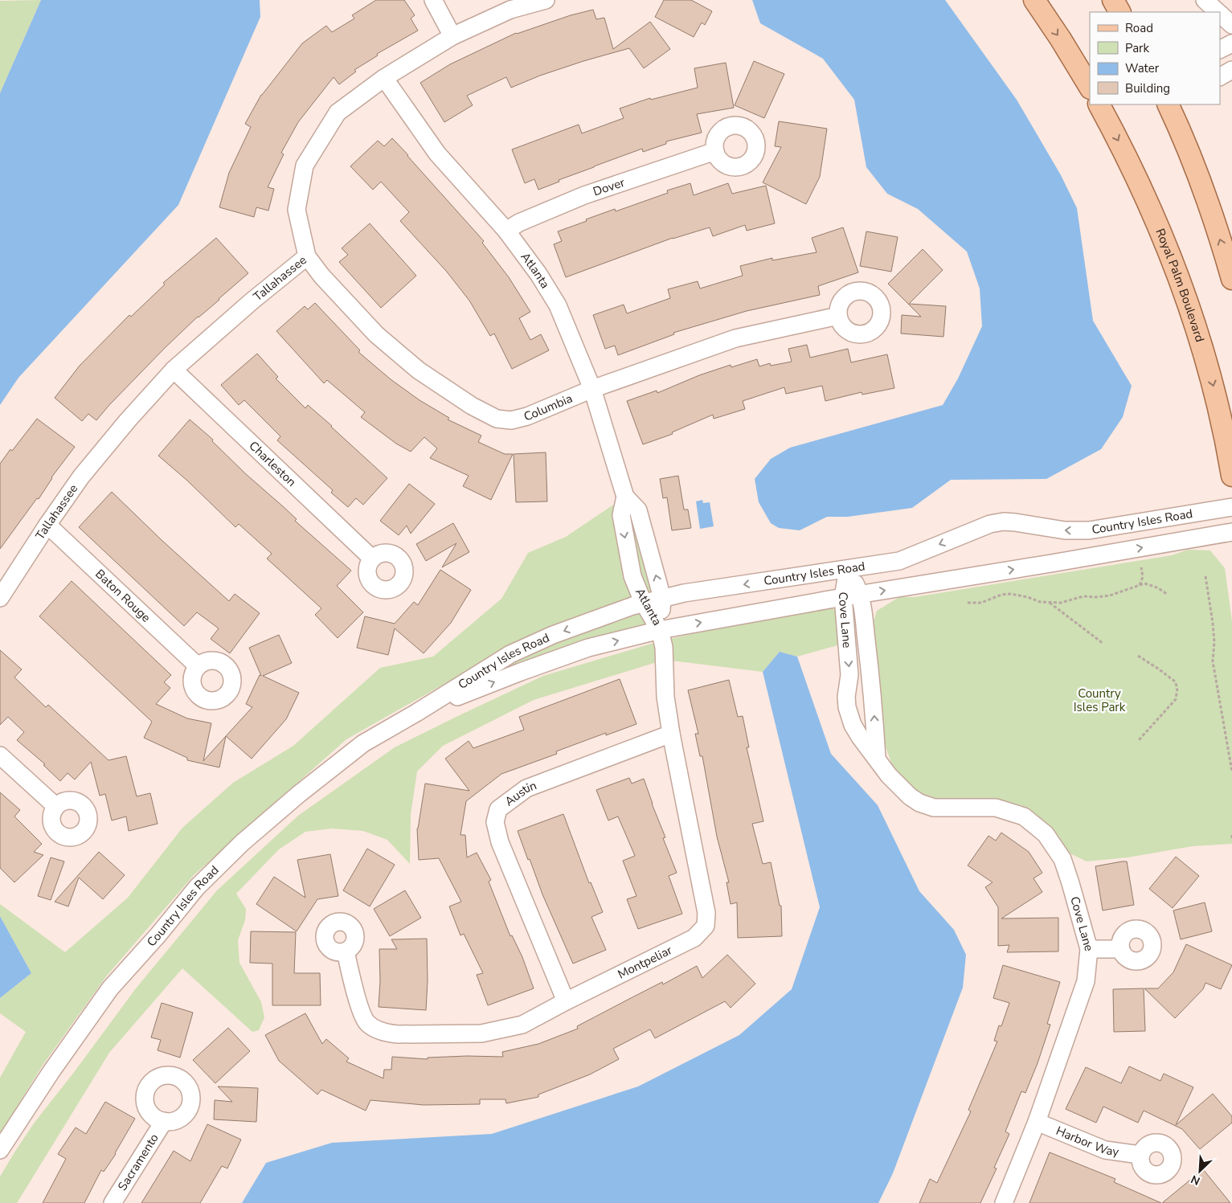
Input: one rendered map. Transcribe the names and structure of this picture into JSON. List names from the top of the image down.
{
  "streets": {
    "main road": ["Royal Palm Boulevard"],
    "street": [
      "Dover",
      "Atlanta",
      "Tallahassee",
      "Columbia",
      "Charleston",
      "Country Isles Road",
      "Baton Rouge",
      "Cove Lane",
      "Austin",
      "Montpeliar",
      "Harbor Way",
      "Sacramento"
    ]
  },
  "crossings": [
    ["Dover", "Atlanta"],
    ["Atlanta", "Tallahassee"],
    ["Atlanta", "Columbia"],
    ["Atlanta", "Country Isles Road"],
    ["Atlanta", "Montpeliar"],
    ["Tallahassee", "Columbia"],
    ["Tallahassee", "Charleston"],
    ["Tallahassee", "Baton Rouge"],
    ["Country Isles Road", "Cove Lane"],
    ["Country Isles Road", "Montpeliar"],
    ["Cove Lane", "Harbor Way"],
    ["Austin", "Montpeliar"]
  ],
  "parks": ["Country Isles Park"],
  "legend": [
    "Road",
    "Park",
    "Water",
    "Building"
  ],
  "north": "bottom left"
}
